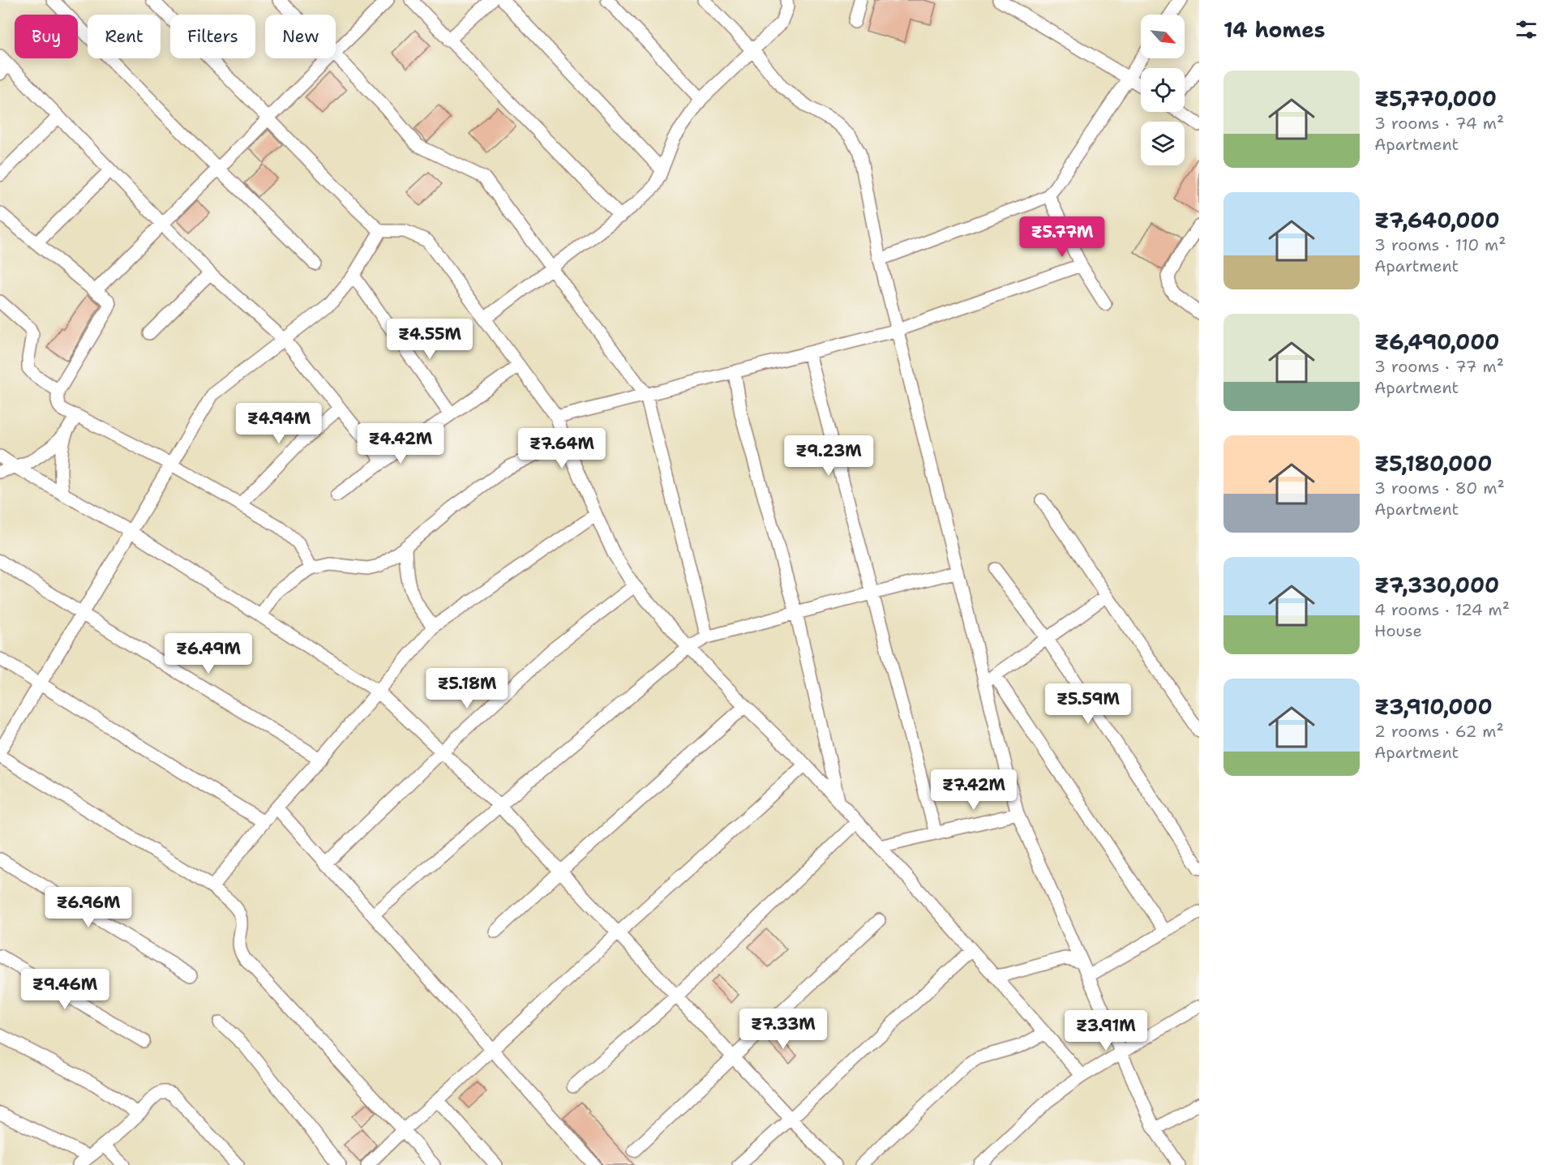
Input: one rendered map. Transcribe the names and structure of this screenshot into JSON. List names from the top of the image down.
{
  "north": "bottom right",
  "page": {
    "heading": "14 homes",
    "chip": [
      "Buy",
      "Rent",
      "Filters",
      "New"
    ],
    "list": [
      {
        "name": "₹5,770,000",
        "note": "3 rooms · 74 m² · Apartment"
      },
      {
        "name": "₹7,640,000",
        "note": "3 rooms · 110 m² · Apartment"
      },
      {
        "name": "₹6,490,000",
        "note": "3 rooms · 77 m² · Apartment"
      },
      {
        "name": "₹5,180,000",
        "note": "3 rooms · 80 m² · Apartment"
      },
      {
        "name": "₹7,330,000",
        "note": "4 rooms · 124 m² · House"
      },
      {
        "name": "₹3,910,000",
        "note": "2 rooms · 62 m² · Apartment"
      }
    ],
    "price": [
      "₹5.77M",
      "₹4.55M",
      "₹4.94M",
      "₹4.42M",
      "₹7.64M",
      "₹9.23M",
      "₹6.49M",
      "₹5.18M",
      "₹5.59M",
      "₹7.42M",
      "₹6.96M",
      "₹9.46M",
      "₹7.33M",
      "₹3.91M"
    ]
  }
}
